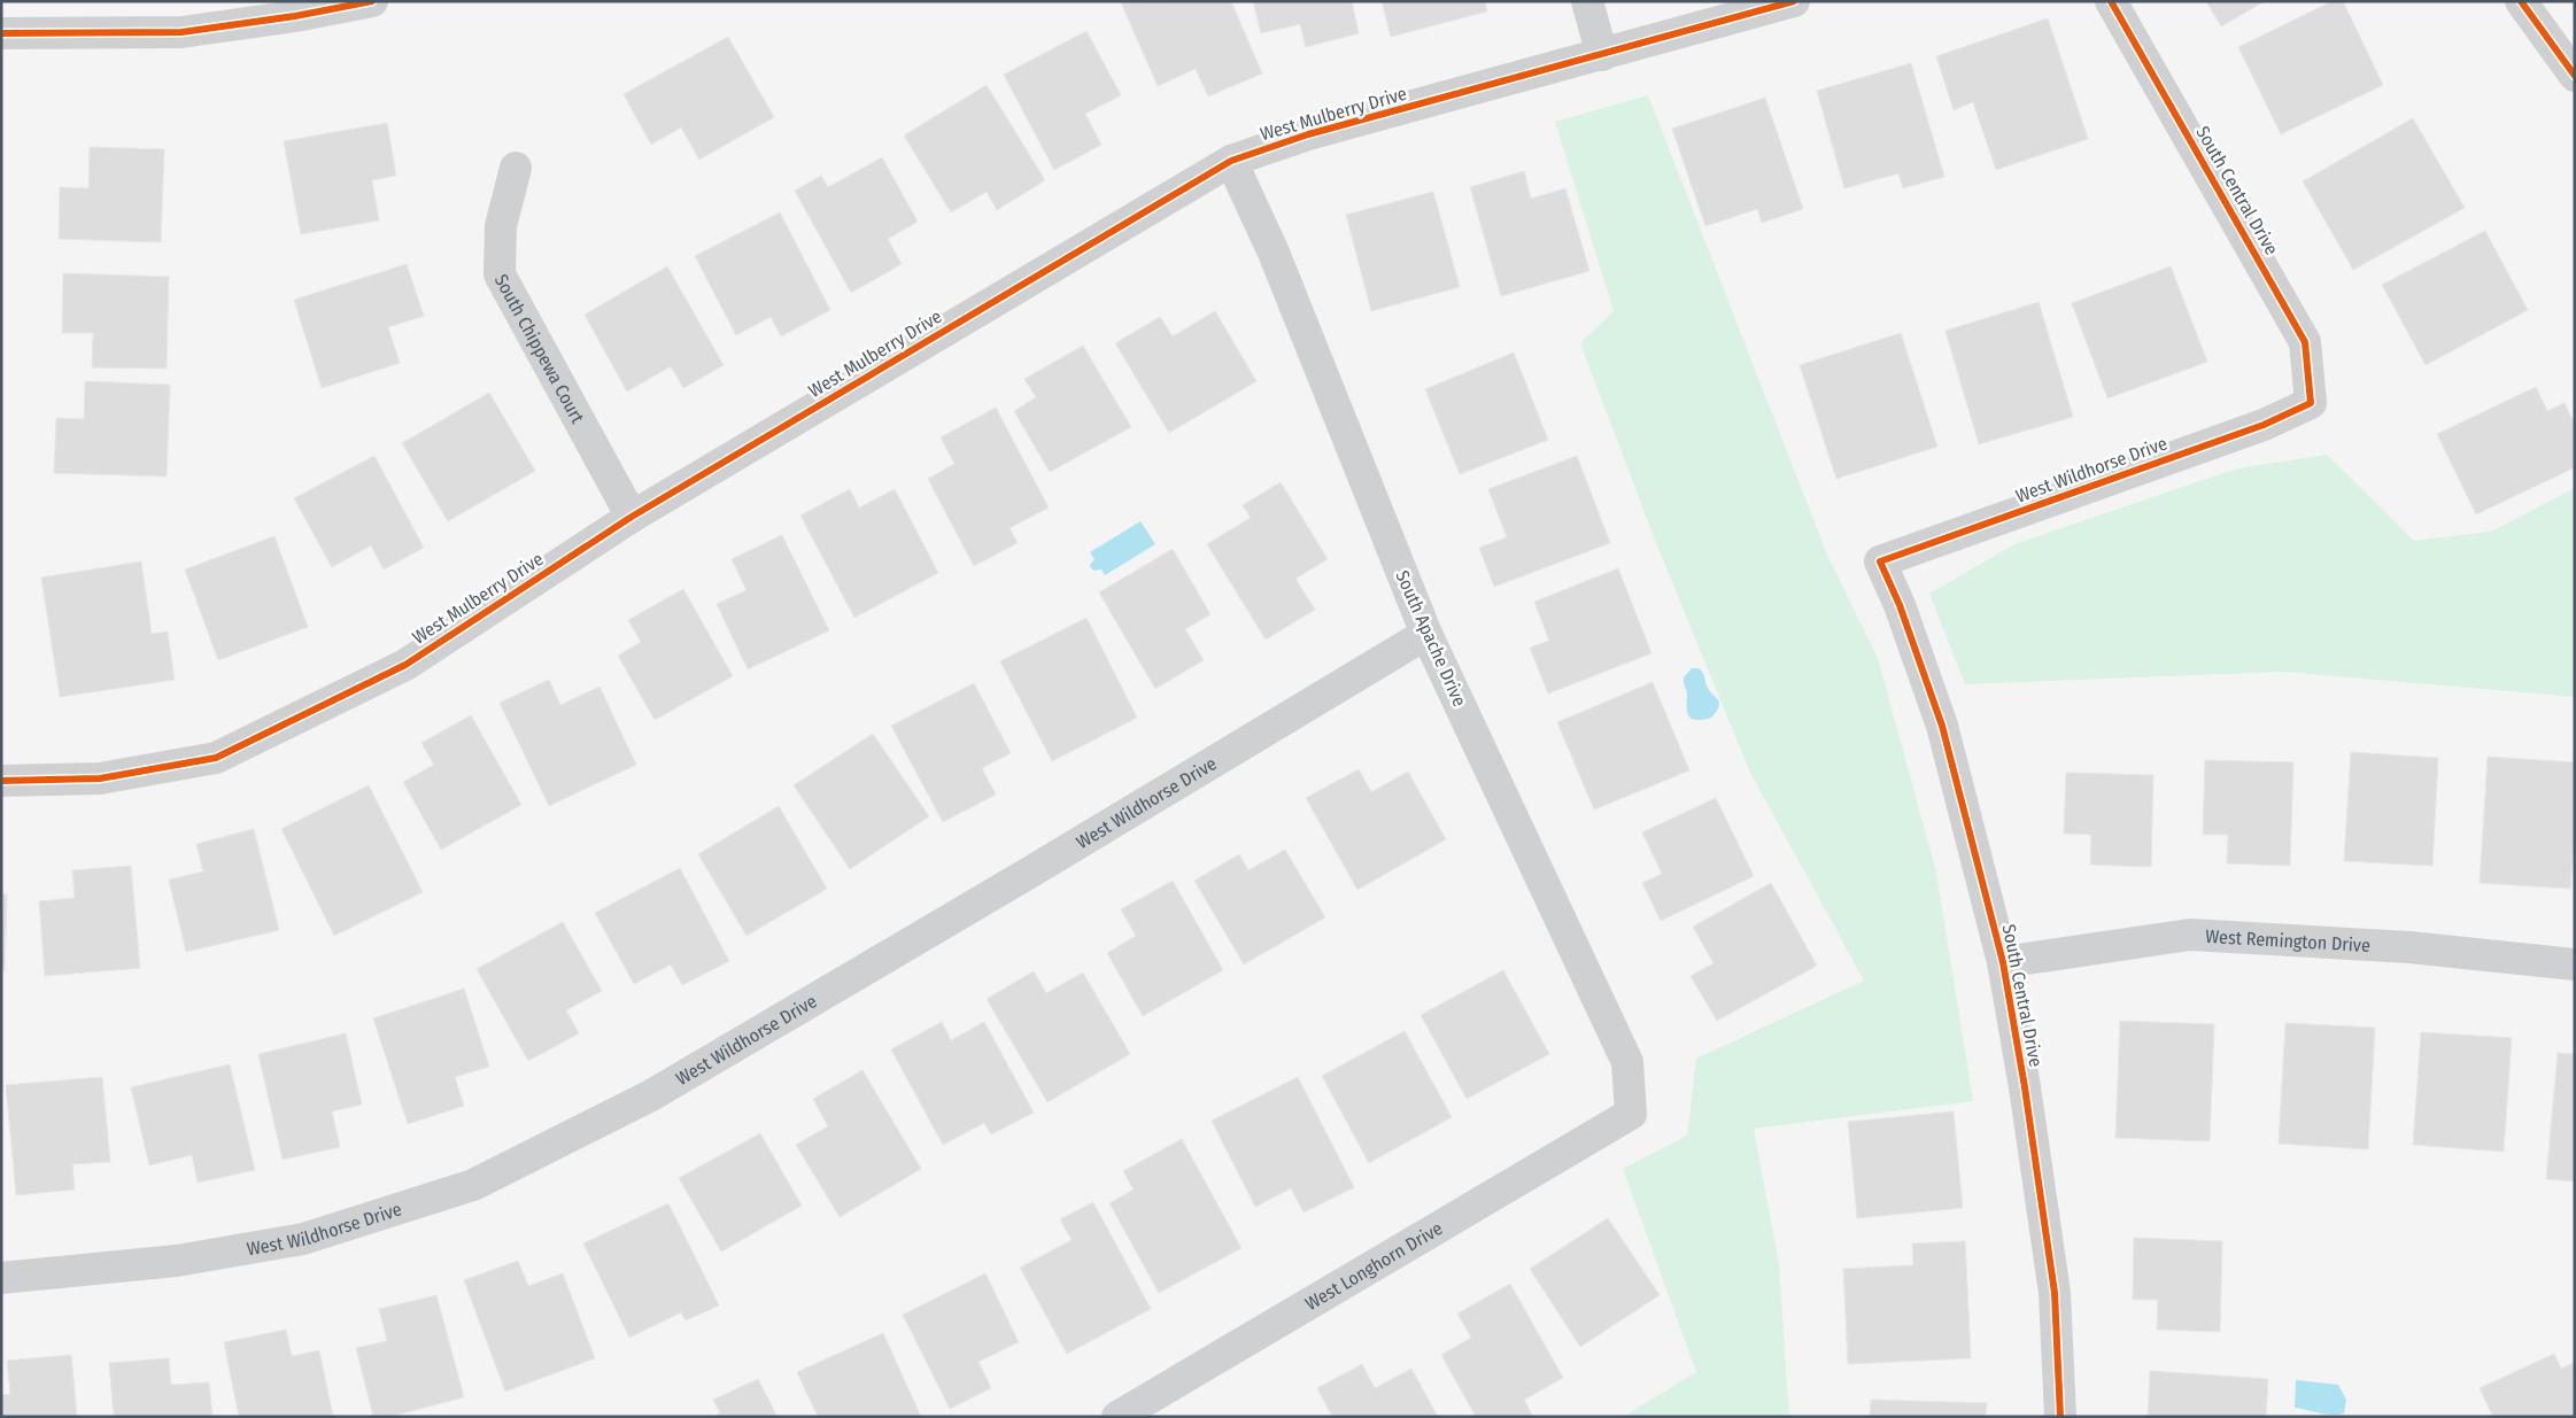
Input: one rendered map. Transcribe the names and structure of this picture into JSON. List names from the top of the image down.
{
  "streets": {
    "street": [
      "West Mulberry Drive",
      "South Central Drive",
      "South Chippewa Court",
      "West Wildhorse Drive",
      "South Apache Drive",
      "West Remington Drive",
      "West Longhorn Drive"
    ]
  },
  "crossings": [
    ["West Mulberry Drive", "South Chippewa Court"],
    ["West Mulberry Drive", "South Apache Drive"],
    ["South Central Drive", "West Wildhorse Drive"],
    ["South Central Drive", "West Remington Drive"],
    ["West Wildhorse Drive", "South Apache Drive"],
    ["South Apache Drive", "West Longhorn Drive"]
  ]
}
